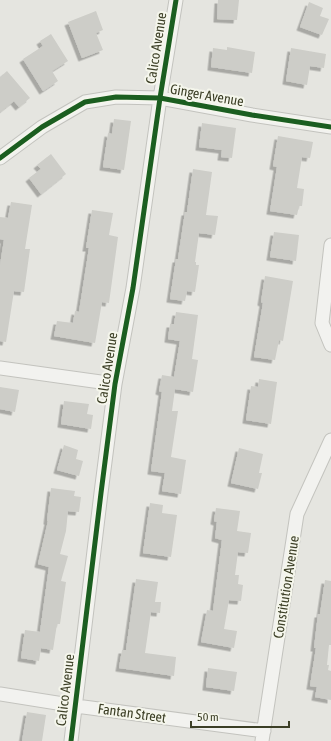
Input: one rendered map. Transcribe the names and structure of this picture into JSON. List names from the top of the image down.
{
  "streets": {
    "street": [
      "Calico Avenue",
      "Ginger Avenue",
      "Constitution Avenue",
      "Fantan Street"
    ]
  },
  "crossings": [
    ["Calico Avenue", "Ginger Avenue"],
    ["Calico Avenue", "Fantan Street"],
    ["Constitution Avenue", "Fantan Street"]
  ],
  "scale_bar": "50 m"
}
